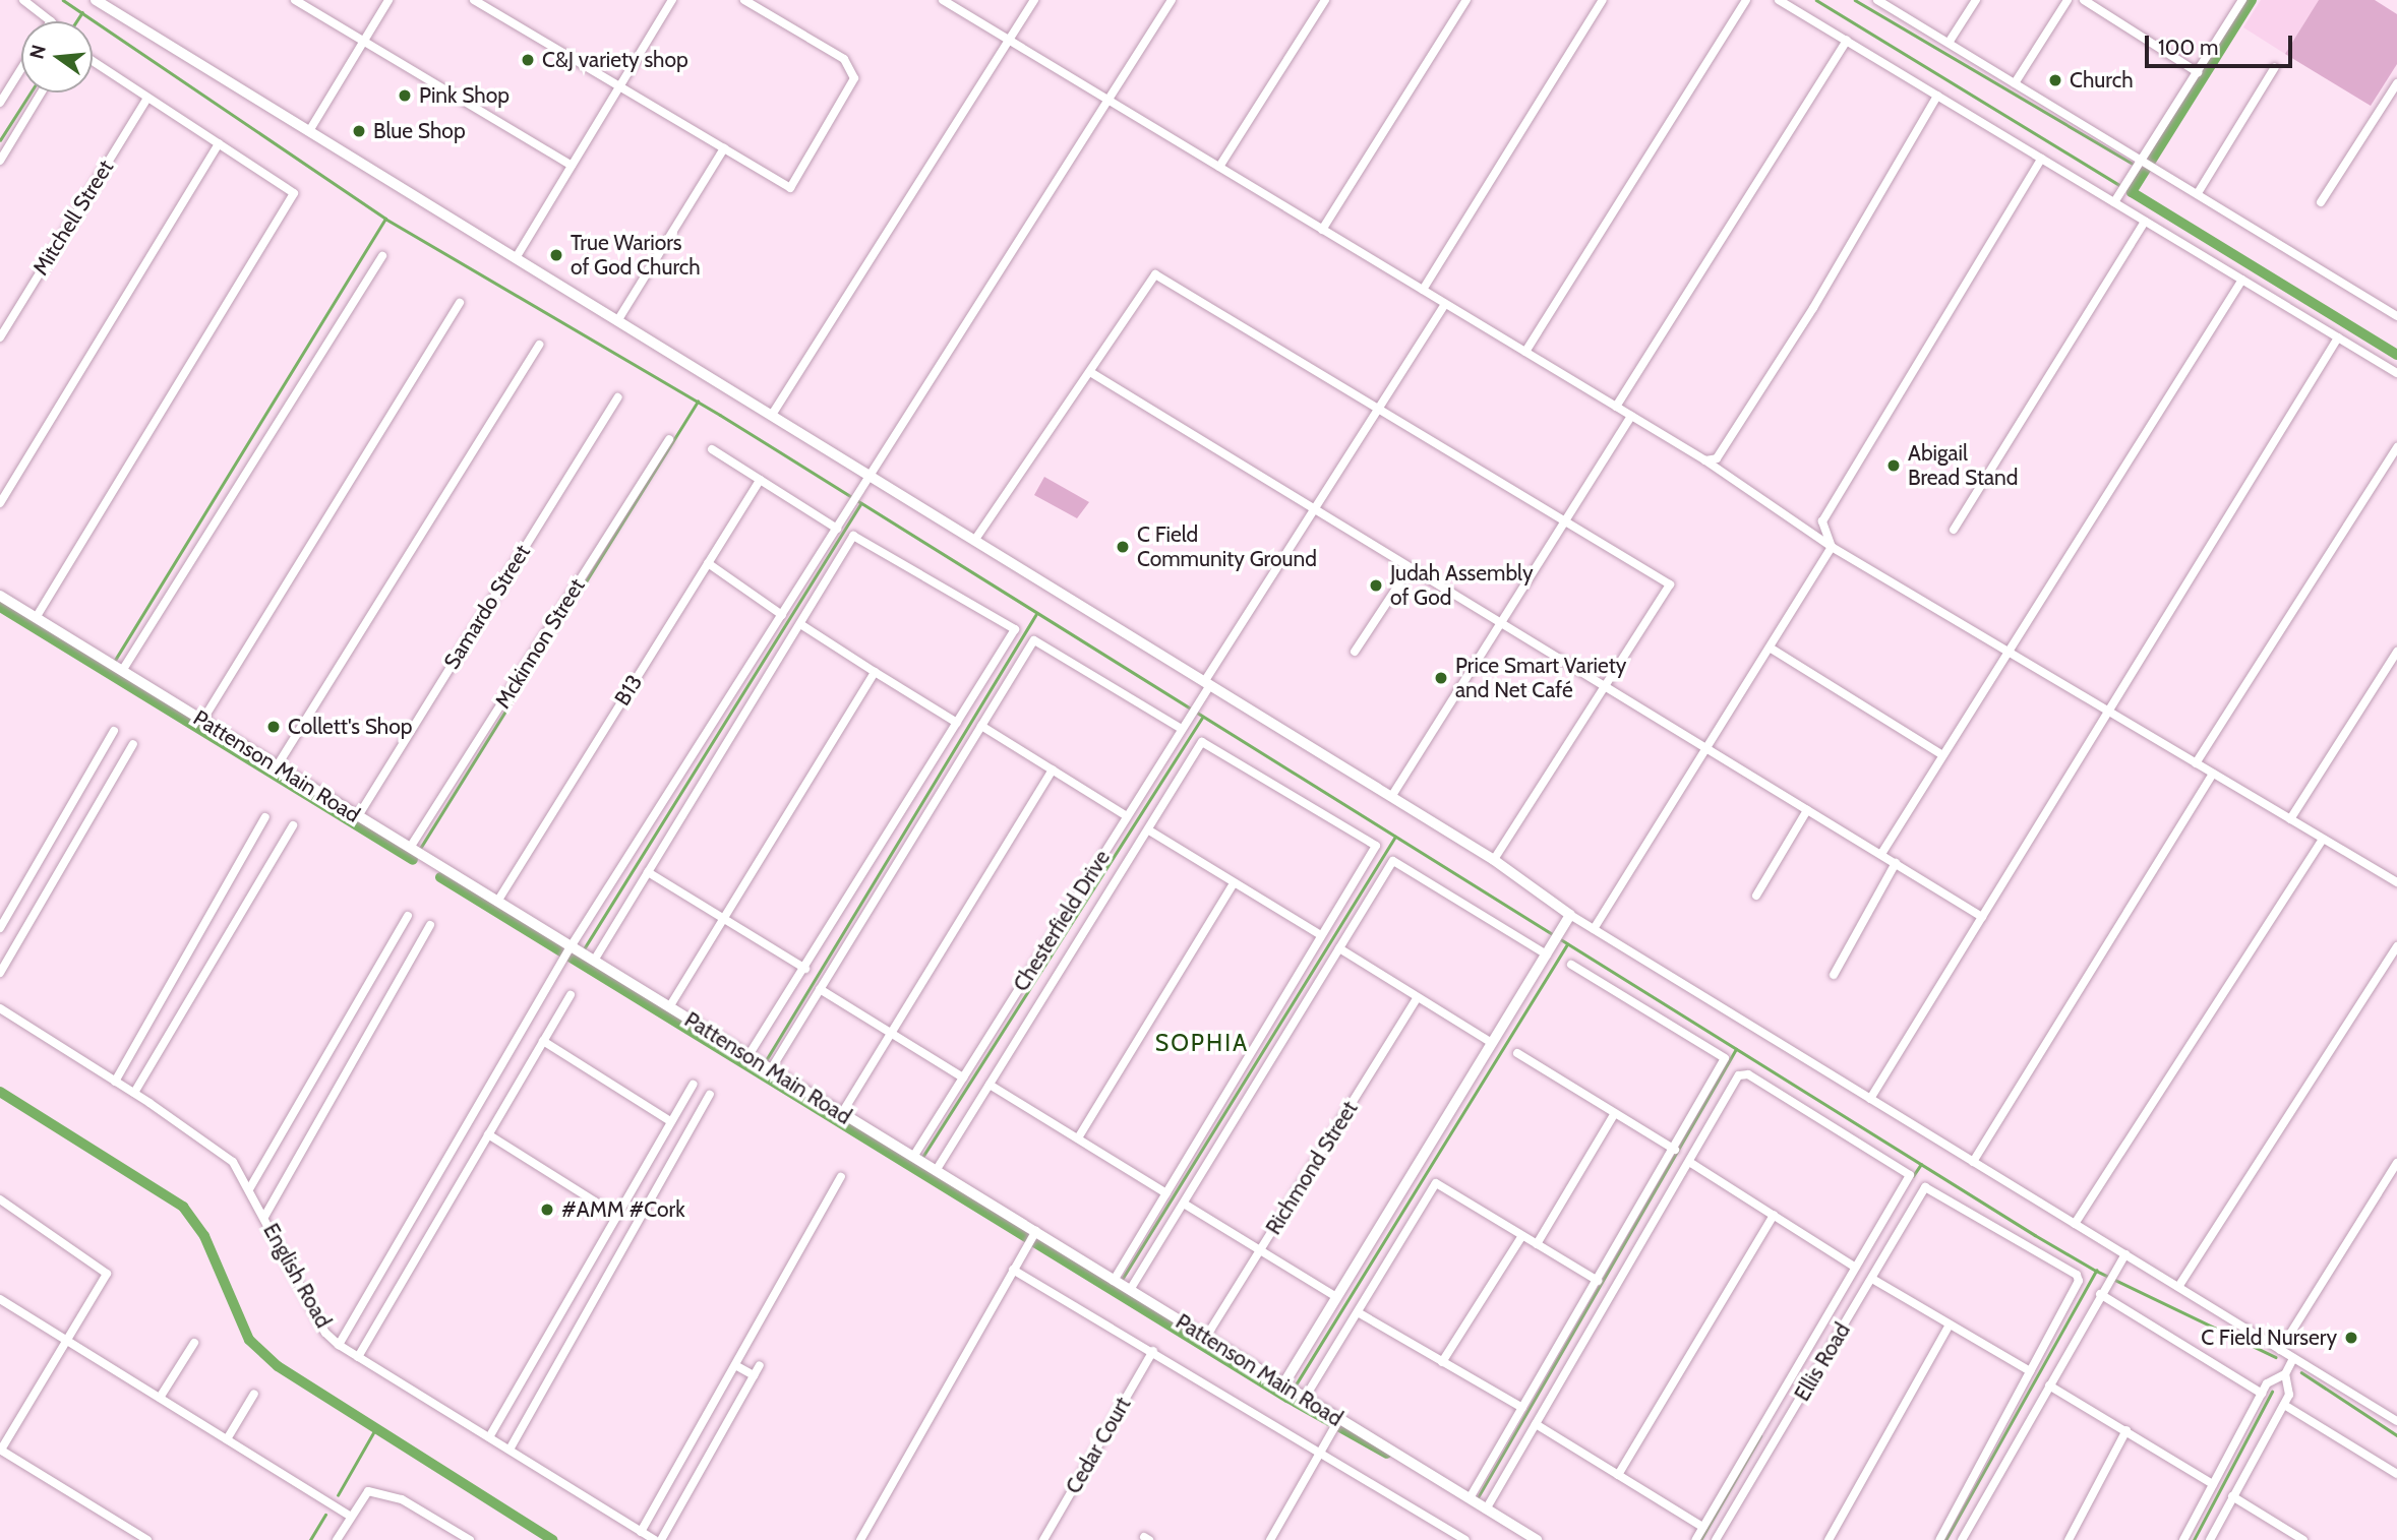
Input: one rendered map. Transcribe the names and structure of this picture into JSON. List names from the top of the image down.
{
  "streets": {
    "street": [
      "Mitchell Street",
      "Samardo Street",
      "Mckinnon Street",
      "B13",
      "Pattenson Main Road",
      "Chesterfield Drive",
      "Richmond Street",
      "English Road",
      "Ellis Road",
      "Cedar Court"
    ]
  },
  "crossings": [
    ["Samardo Street", "Pattenson Main Road"],
    ["Mckinnon Street", "Pattenson Main Road"],
    ["B13", "Pattenson Main Road"],
    ["Pattenson Main Road", "Chesterfield Drive"],
    ["Pattenson Main Road", "Richmond Street"]
  ],
  "districts": ["SOPHIA"],
  "places": [
    "C&J variety shop",
    "Church",
    "Pink Shop",
    "Blue Shop",
    "True Wariors of God Church",
    "Abigail Bread Stand",
    "C Field Community Ground",
    "Judah Assembly of God",
    "Price Smart Variety and Net Café",
    "Collett's Shop",
    "#AMM #Cork",
    "C Field Nursery"
  ],
  "scale_bar": "100 m",
  "north": "left"
}
